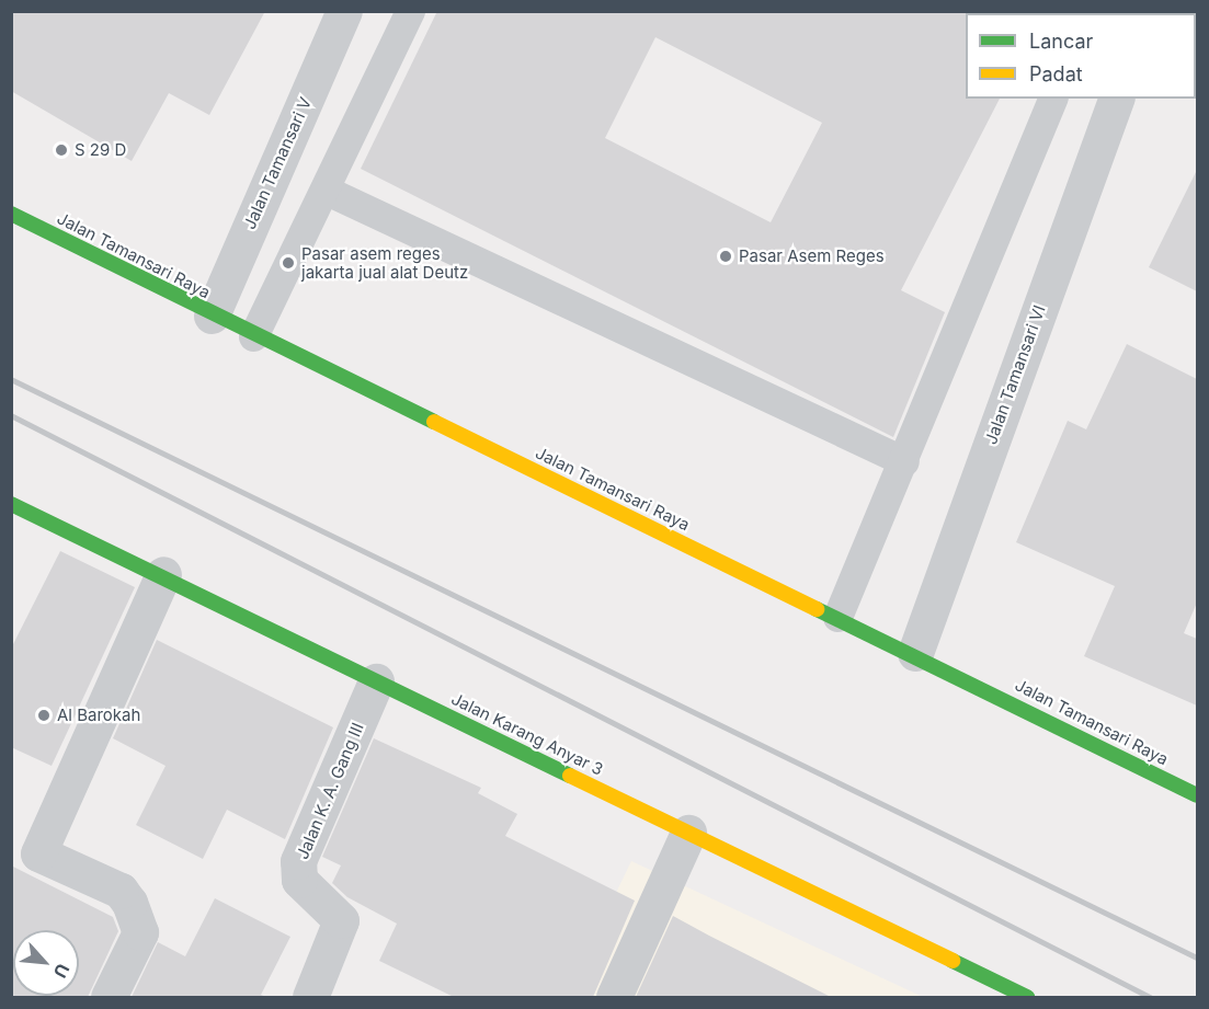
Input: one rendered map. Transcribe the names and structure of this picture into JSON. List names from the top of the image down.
{
  "streets": {
    "street": [
      "Jalan Tamansari V",
      "Jalan Tamansari Raya",
      "Jalan Tamansari VI",
      "Jalan Karang Anyar 3",
      "Jalan K. A. Gang III"
    ]
  },
  "crossings": [
    ["Jalan Tamansari V", "Jalan Tamansari Raya"],
    ["Jalan Tamansari Raya", "Jalan Tamansari VI"],
    ["Jalan Karang Anyar 3", "Jalan K. A. Gang III"]
  ],
  "places": [
    "S 29 D",
    "Pasar Asem Reges",
    "Pasar asem reges jakarta jual alat Deutz",
    "Al Barokah"
  ],
  "legend": ["Lancar", "Padat"],
  "north": "bottom right"
}
